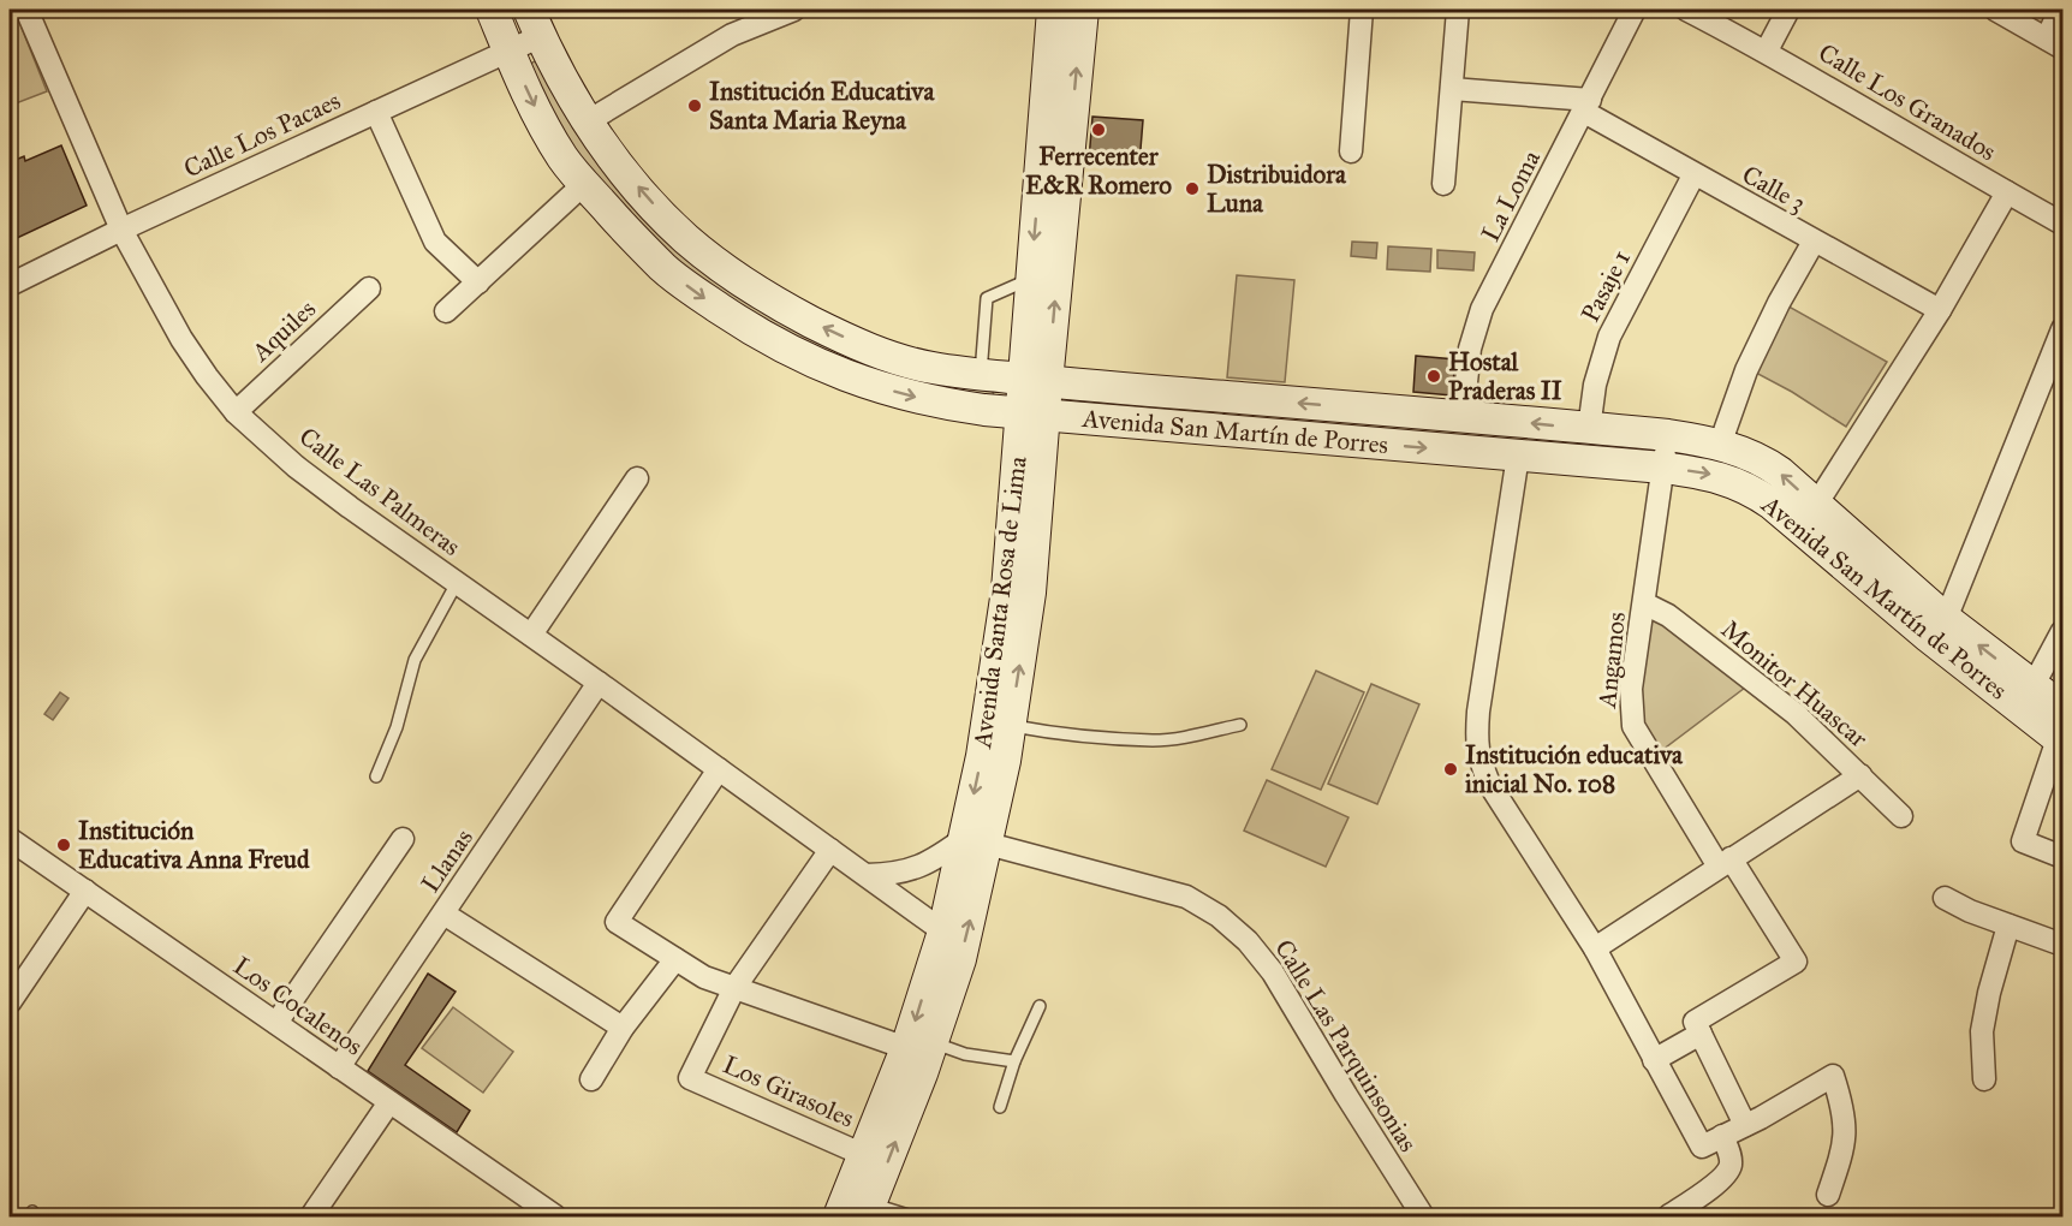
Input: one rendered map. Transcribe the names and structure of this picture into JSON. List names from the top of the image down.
{
  "streets": {
    "main road": ["Avenida San Martín de Porres", "Avenida Santa Rosa de Lima"],
    "street": [
      "Calle Los Granados",
      "Calle Los Pacaes",
      "Calle 3",
      "La Loma",
      "Pasaje 1",
      "Aquiles",
      "Calle Las Palmeras",
      "Angamos",
      "Monitor Huascar",
      "Llanas",
      "Los Cocalenos",
      "Calle Las Parquinsonias",
      "Los Girasoles"
    ]
  },
  "crossings": [
    ["Calle Los Pacaes", "Avenida San Martín de Porres"],
    ["Calle Los Pacaes", "Calle Las Palmeras"],
    ["Calle 3", "La Loma"],
    ["Calle 3", "Pasaje 1"],
    ["La Loma", "Avenida San Martín de Porres"],
    ["Pasaje 1", "Avenida San Martín de Porres"],
    ["Aquiles", "Calle Las Palmeras"],
    ["Avenida San Martín de Porres", "Avenida Santa Rosa de Lima"],
    ["Avenida San Martín de Porres", "Angamos"],
    ["Calle Las Palmeras", "Avenida Santa Rosa de Lima"],
    ["Calle Las Palmeras", "Llanas"],
    ["Avenida Santa Rosa de Lima", "Calle Las Parquinsonias"],
    ["Avenida Santa Rosa de Lima", "Los Girasoles"],
    ["Angamos", "Monitor Huascar"],
    ["Llanas", "Los Cocalenos"]
  ],
  "places": [
    "Institución Educativa Santa Maria Reyna",
    "Ferrecenter E&R Romero",
    "Distribuidora Luna",
    "Hostal Praderas II",
    "Institución educativa inicial No. 108",
    "Institución Educativa Anna Freud"
  ]
}
